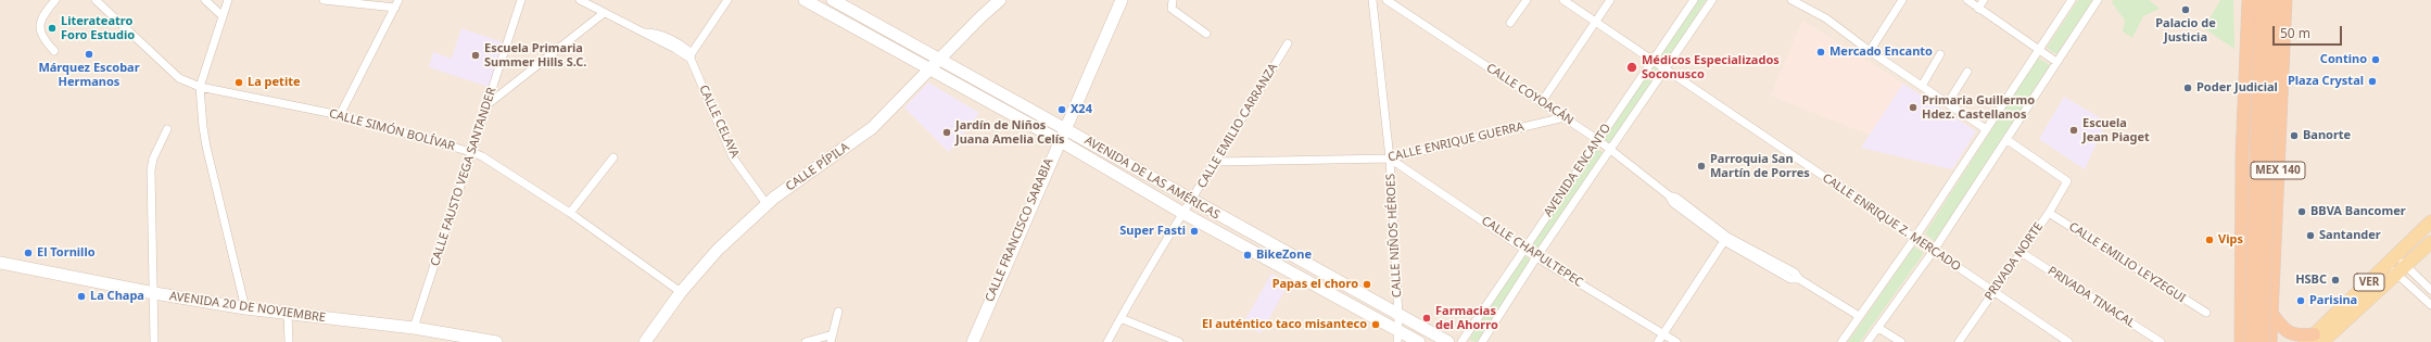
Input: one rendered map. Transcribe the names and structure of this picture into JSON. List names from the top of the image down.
{
  "streets": {
    "highway": ["MEX 140"],
    "main road": [
      "CALLE PÍPILA",
      "AVENIDA DE LAS AMÉRICAS",
      "CALLE FRANCISCO SARABIA",
      "VER",
      "AVENIDA 20 DE NOVIEMBRE"
    ],
    "street": [
      "CALLE COYOACÁN",
      "CALLE CELAYA",
      "CALLE EMILIO CARRANZA",
      "CALLE SIMÓN BOLÍVAR",
      "CALLE ENRIQUE GUERRA",
      "AVENIDA ENCANTO",
      "CALLE FAUSTO VEGA SANTANDER",
      "CALLE ENRIQUE Z. MERCADO",
      "CALLE NIÑOS HÉROES",
      "CALLE CHAPULTEPEC",
      "PRIVADA NORTE",
      "CALLE EMILIO LEYZEGUI",
      "PRIVADA TINACAL"
    ]
  },
  "crossings": [
    ["CALLE COYOACÁN", "CALLE ENRIQUE GUERRA"],
    ["CALLE COYOACÁN", "AVENIDA ENCANTO"],
    ["CALLE CELAYA", "CALLE PÍPILA"],
    ["CALLE EMILIO CARRANZA", "CALLE ENRIQUE GUERRA"],
    ["CALLE EMILIO CARRANZA", "AVENIDA DE LAS AMÉRICAS"],
    ["CALLE SIMÓN BOLÍVAR", "CALLE PÍPILA"],
    ["CALLE SIMÓN BOLÍVAR", "CALLE FAUSTO VEGA SANTANDER"],
    ["CALLE ENRIQUE GUERRA", "CALLE NIÑOS HÉROES"],
    ["CALLE ENRIQUE GUERRA", "CALLE CHAPULTEPEC"],
    ["CALLE PÍPILA", "AVENIDA DE LAS AMÉRICAS"],
    ["AVENIDA ENCANTO", "CALLE ENRIQUE Z. MERCADO"],
    ["AVENIDA ENCANTO", "CALLE CHAPULTEPEC"],
    ["CALLE FAUSTO VEGA SANTANDER", "AVENIDA 20 DE NOVIEMBRE"],
    ["AVENIDA DE LAS AMÉRICAS", "CALLE FRANCISCO SARABIA"],
    ["AVENIDA DE LAS AMÉRICAS", "CALLE NIÑOS HÉROES"],
    ["CALLE ENRIQUE Z. MERCADO", "PRIVADA NORTE"],
    ["CALLE NIÑOS HÉROES", "CALLE CHAPULTEPEC"],
    ["PRIVADA NORTE", "CALLE EMILIO LEYZEGUI"],
    ["PRIVADA NORTE", "PRIVADA TINACAL"]
  ],
  "places": [
    "Palacio de Justicia",
    "Literateatro Foro Estudio",
    "Mercado Encanto",
    "Márquez Escobar Hermanos",
    "Escuela Primaria Summer Hills S.C.",
    "Contino",
    "Médicos Especializados Soconusco",
    "Plaza Crystal",
    "La petite",
    "Poder Judicial",
    "Primaria Guillermo Hdez. Castellanos",
    "X24",
    "Escuela Jean Piaget",
    "Jardín de Niños Juana Amelia Celís",
    "Banorte",
    "Parroquia San Martín de Porres",
    "BBVA Bancomer",
    "Super Fasti",
    "Santander",
    "Vips",
    "El Tornillo",
    "BikeZone",
    "HSBC",
    "Papas el choro",
    "La Chapa",
    "Parisina",
    "Farmacias del Ahorro",
    "El auténtico taco misanteco"
  ],
  "scale_bar": "50 m"
}
